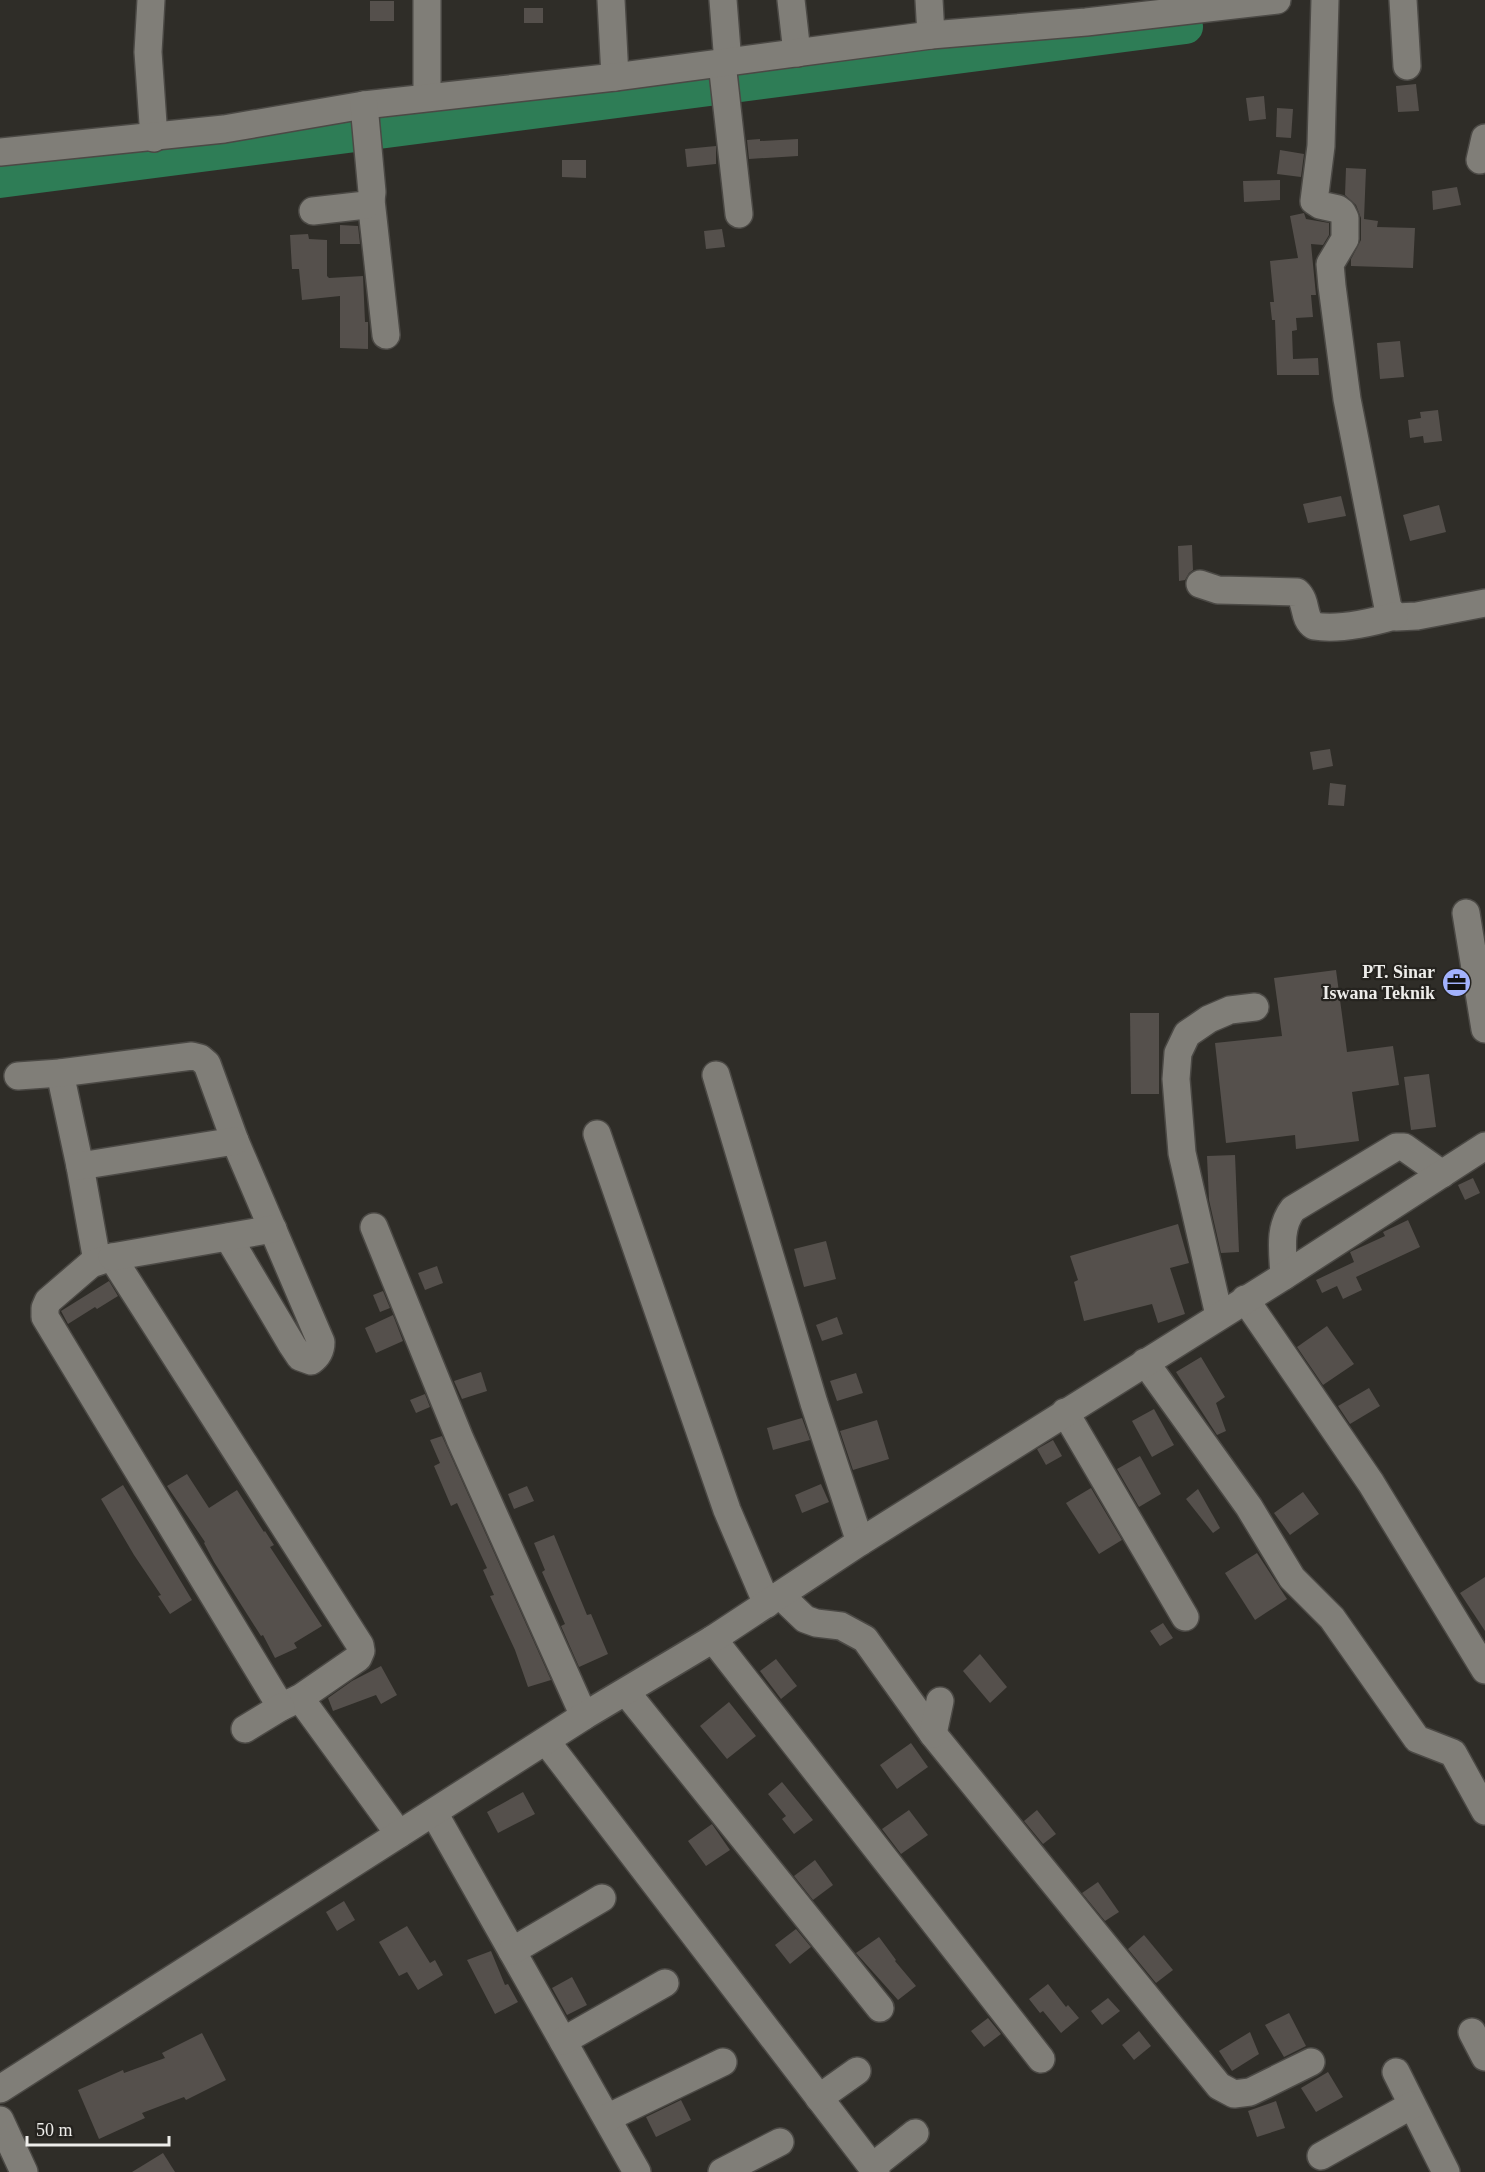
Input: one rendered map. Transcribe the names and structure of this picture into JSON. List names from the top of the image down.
{
  "places": {
    "office": ["PT. Sinar Iswana Teknik"]
  },
  "scale_bar": "50 m"
}
